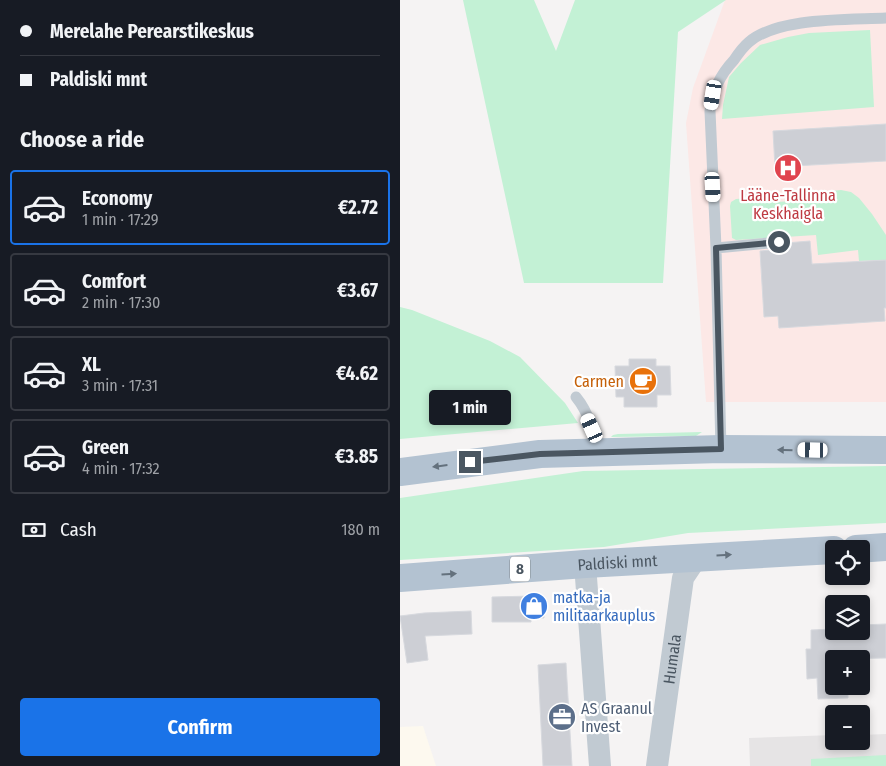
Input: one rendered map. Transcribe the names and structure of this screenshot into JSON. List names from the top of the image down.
{
  "streets": {
    "main road": ["Paldiski mnt", "8"],
    "street": ["Humala"]
  },
  "crossings": [
    ["Paldiski mnt", "Humala"]
  ],
  "places": {
    "hospital": ["Lääne-Tallinna Keskhaigla"],
    "cafe": ["Carmen"],
    "shop": ["matka-ja militaarkauplus"],
    "office": ["AS Graanul Invest"]
  },
  "page": {
    "banner": ["Merelahe Perearstikeskus", "Paldiski mnt"],
    "heading": "Choose a ride",
    "list": [
      {
        "name": "Economy",
        "note": "1 min · 17:29",
        "value": "€2.72"
      },
      {
        "name": "Comfort",
        "note": "2 min · 17:30",
        "value": "€3.67"
      },
      {
        "name": "XL",
        "note": "3 min · 17:31",
        "value": "€4.62"
      },
      {
        "name": "Green",
        "note": "4 min · 17:32",
        "value": "€3.85"
      }
    ],
    "bubble": "1 min",
    "pay": ["Cash", "180 m"],
    "map_buttons": ["+", "−"],
    "buttons": "Confirm"
  }
}
